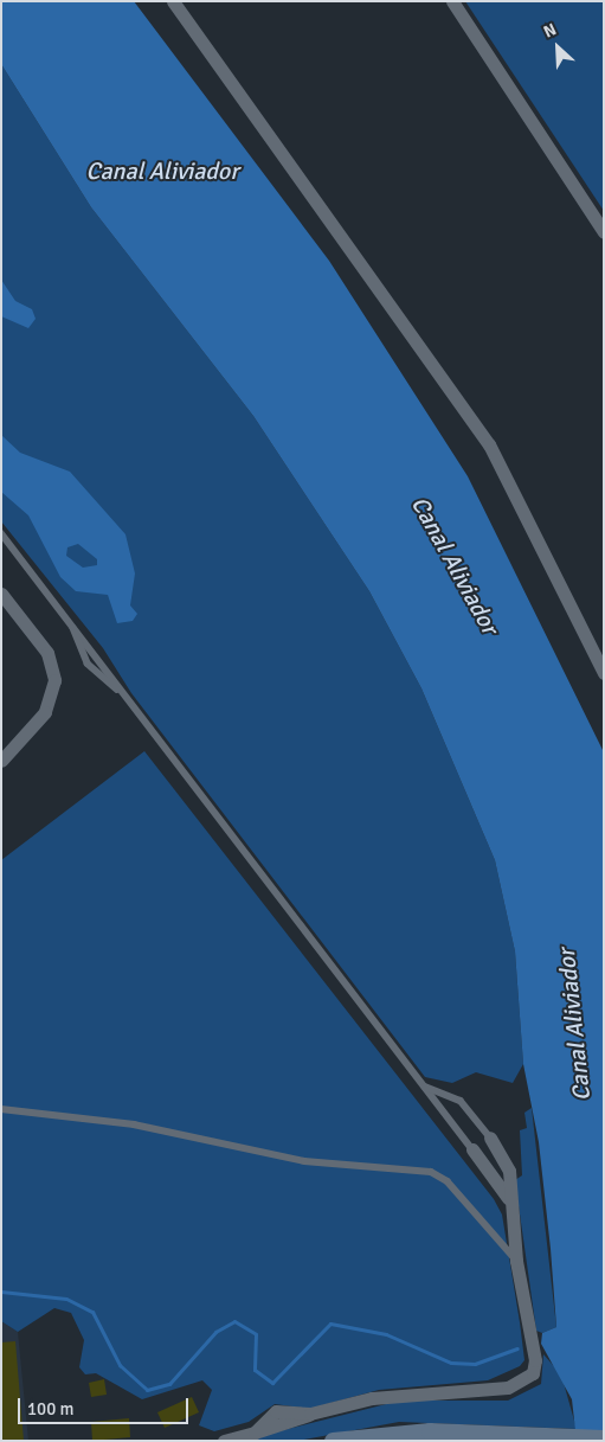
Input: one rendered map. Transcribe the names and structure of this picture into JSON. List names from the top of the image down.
{
  "water": ["Canal Aliviador"],
  "scale_bar": "100 m",
  "north": "top left"
}
